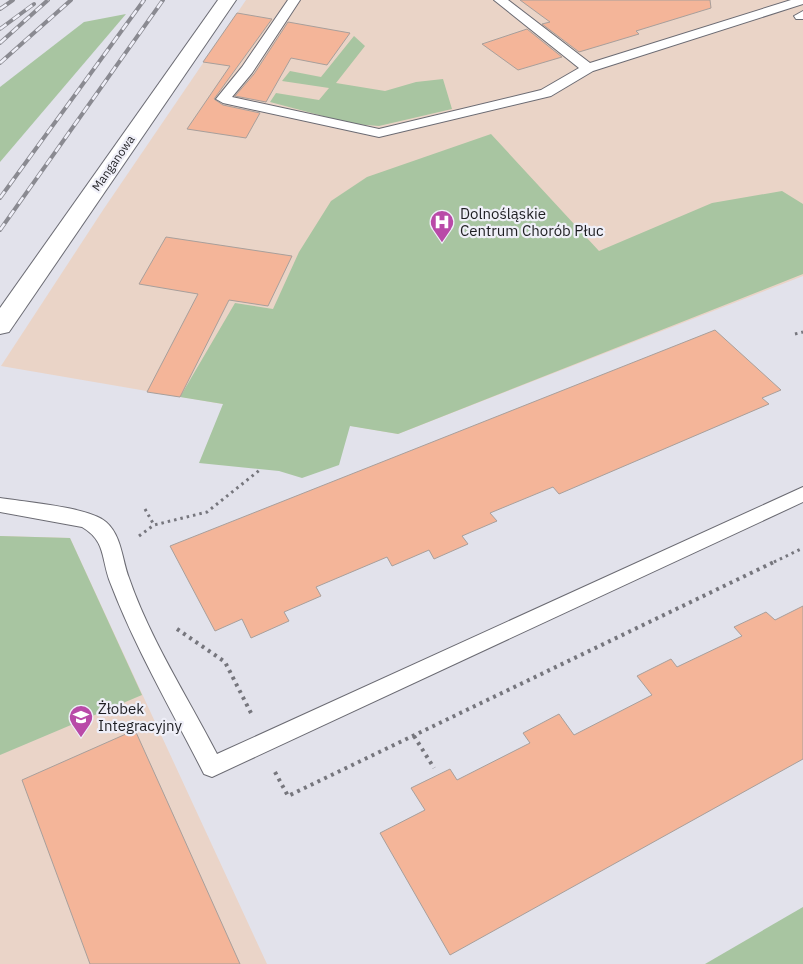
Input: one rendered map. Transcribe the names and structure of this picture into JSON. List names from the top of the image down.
{
  "streets": {
    "street": ["Manganowa"]
  },
  "places": {
    "hospital": ["Dolnośląskie Centrum Chorób Płuc"],
    "school or university": ["Żłobek Integracyjny"]
  }
}
